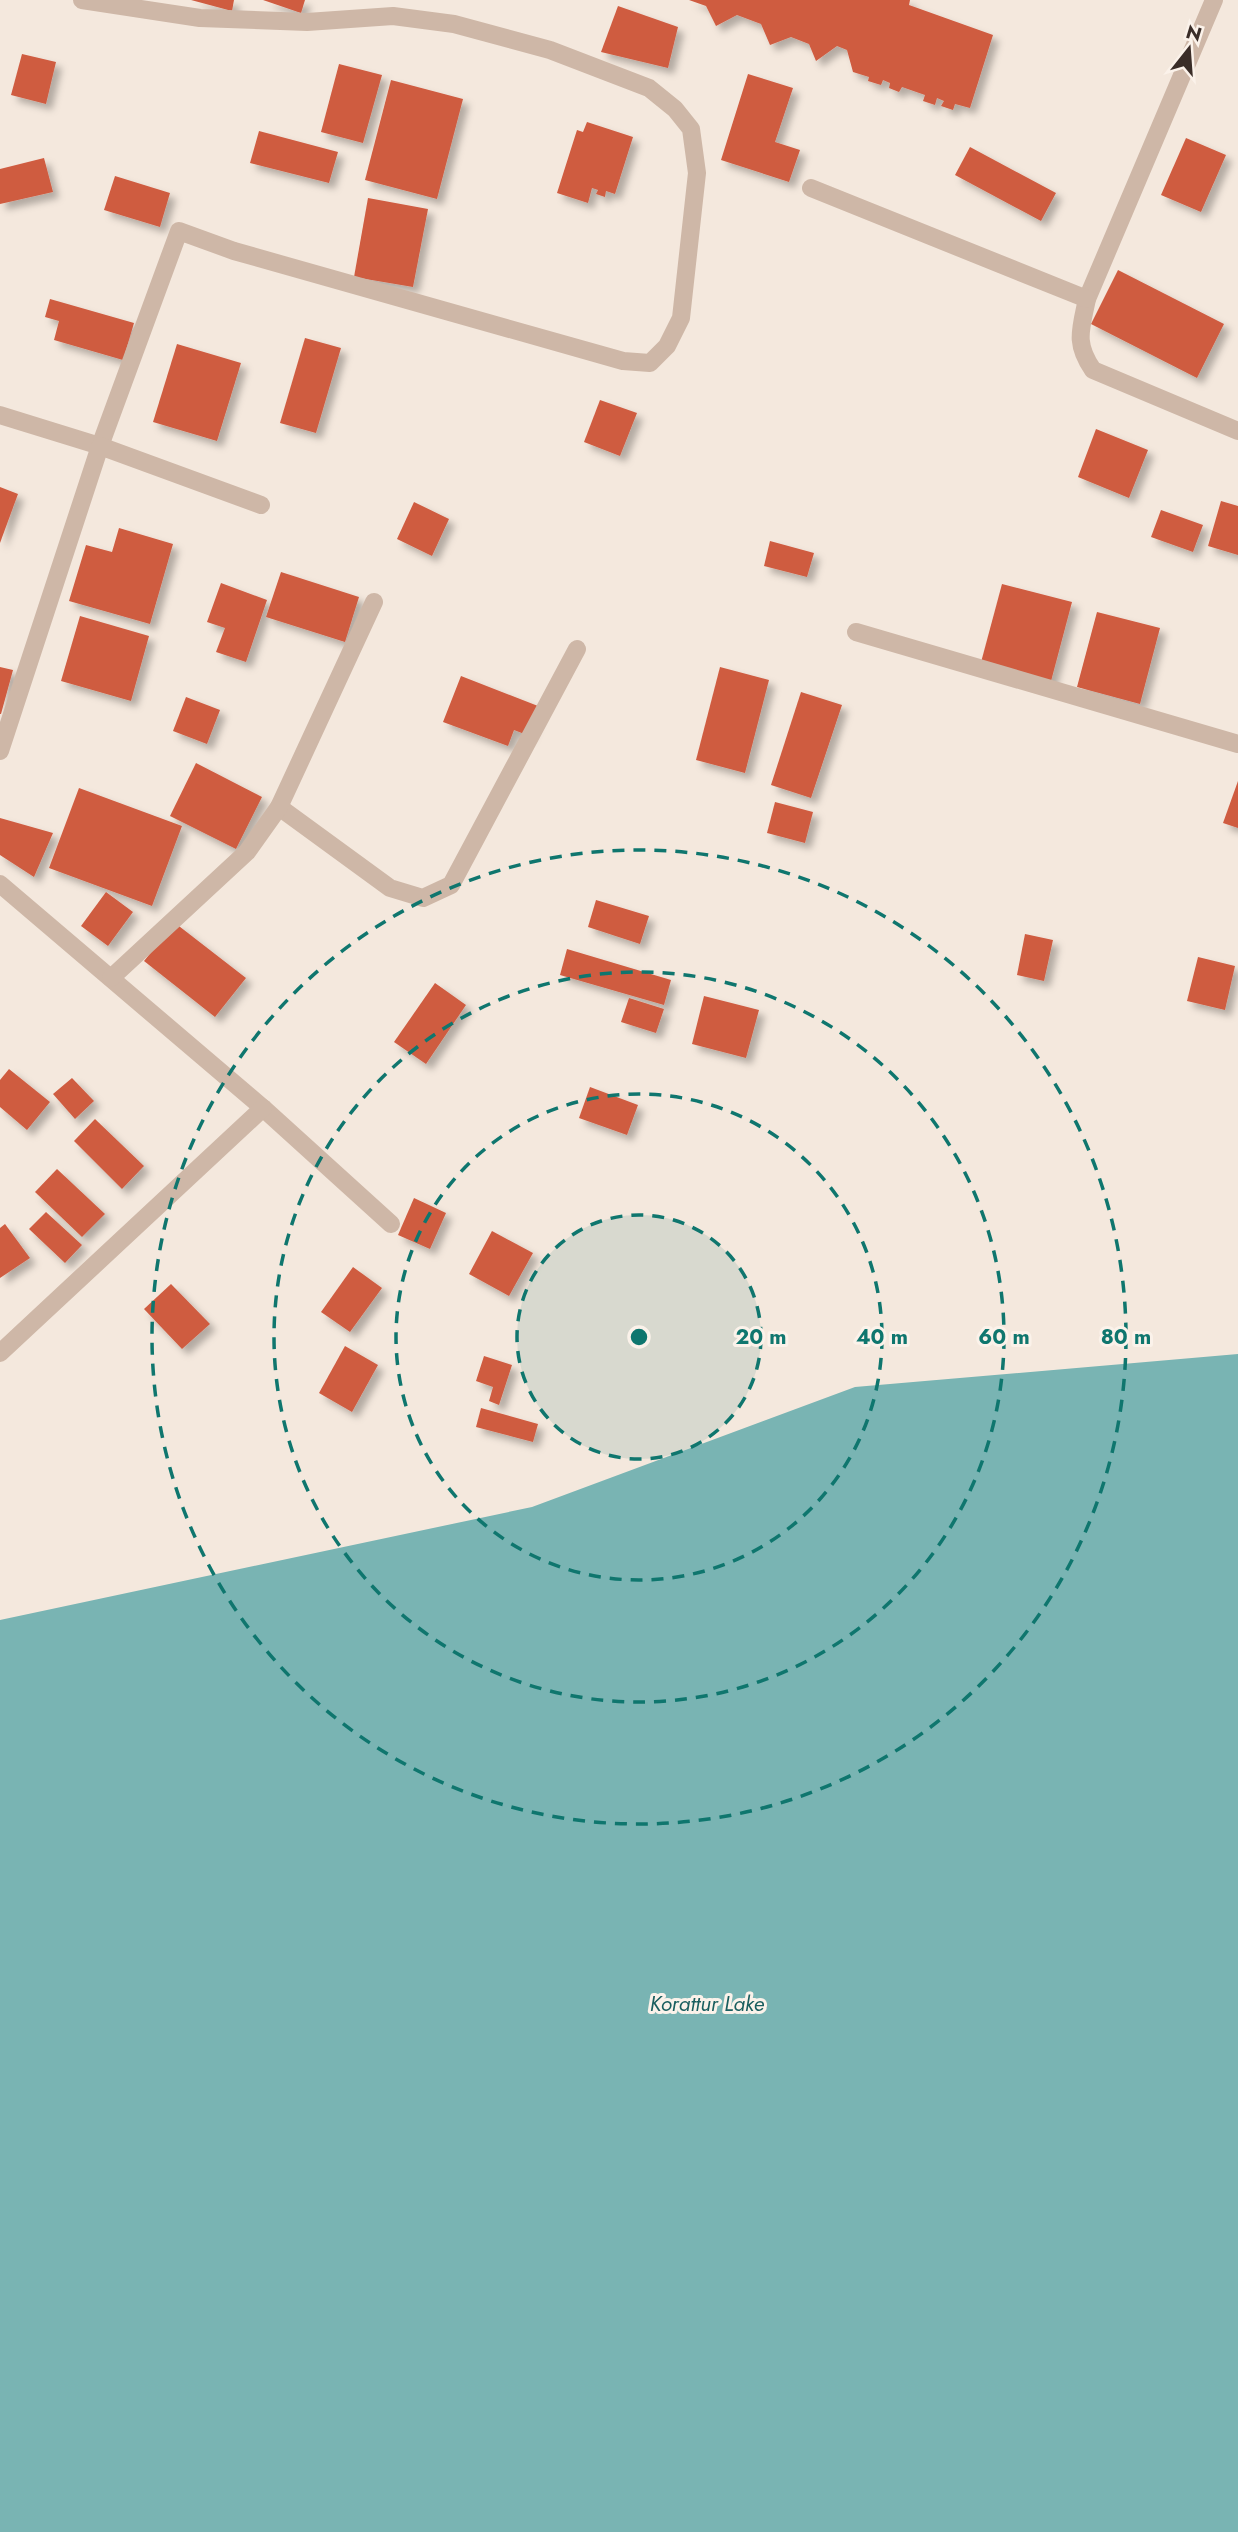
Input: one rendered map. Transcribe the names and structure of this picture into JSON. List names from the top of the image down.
{
  "water": ["Korattur Lake"],
  "north": "top",
  "rings": [
    "20 m",
    "40 m",
    "60 m",
    "80 m"
  ]
}
